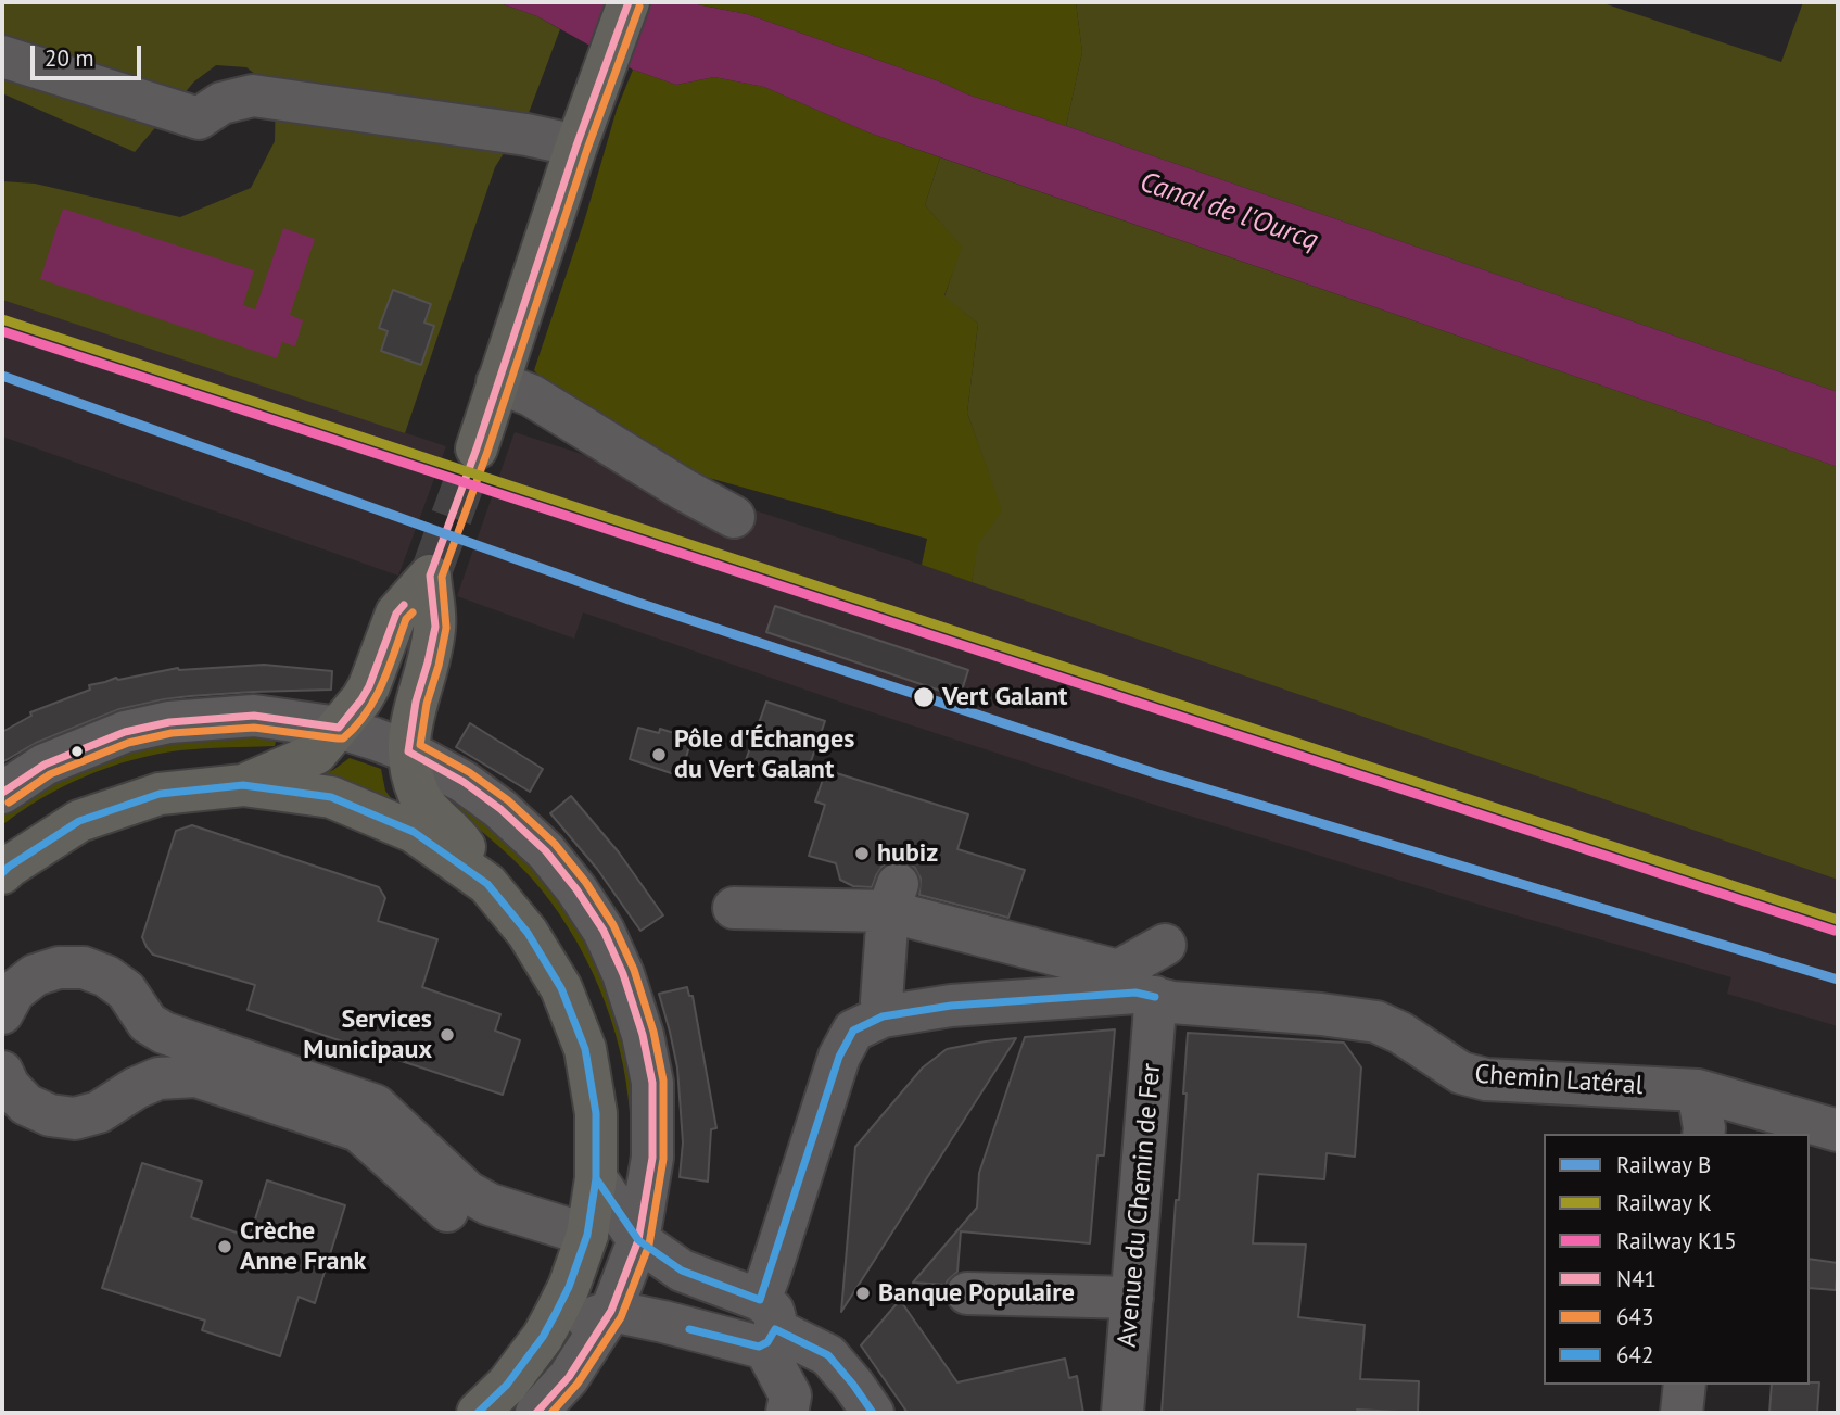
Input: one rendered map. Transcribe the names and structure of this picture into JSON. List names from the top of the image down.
{
  "streets": {
    "street": ["Chemin Latéral", "Avenue du Chemin de Fer"]
  },
  "crossings": [
    ["Chemin Latéral", "Avenue du Chemin de Fer"]
  ],
  "water": ["Canal de l'Ourcq"],
  "places": [
    "Vert Galant",
    "Pôle d'Échanges du Vert Galant",
    "hubiz",
    "Services Municipaux",
    "Crèche Anne Frank",
    "Banque Populaire"
  ],
  "lines": [
    "transit line N41",
    "transit line 643",
    "rail line K",
    "rail line K15",
    "rail line B",
    "transit line 642"
  ],
  "legend": [
    "Railway B",
    "Railway K",
    "Railway K15",
    "N41",
    "643",
    "642"
  ],
  "scale_bar": "20 m"
}
